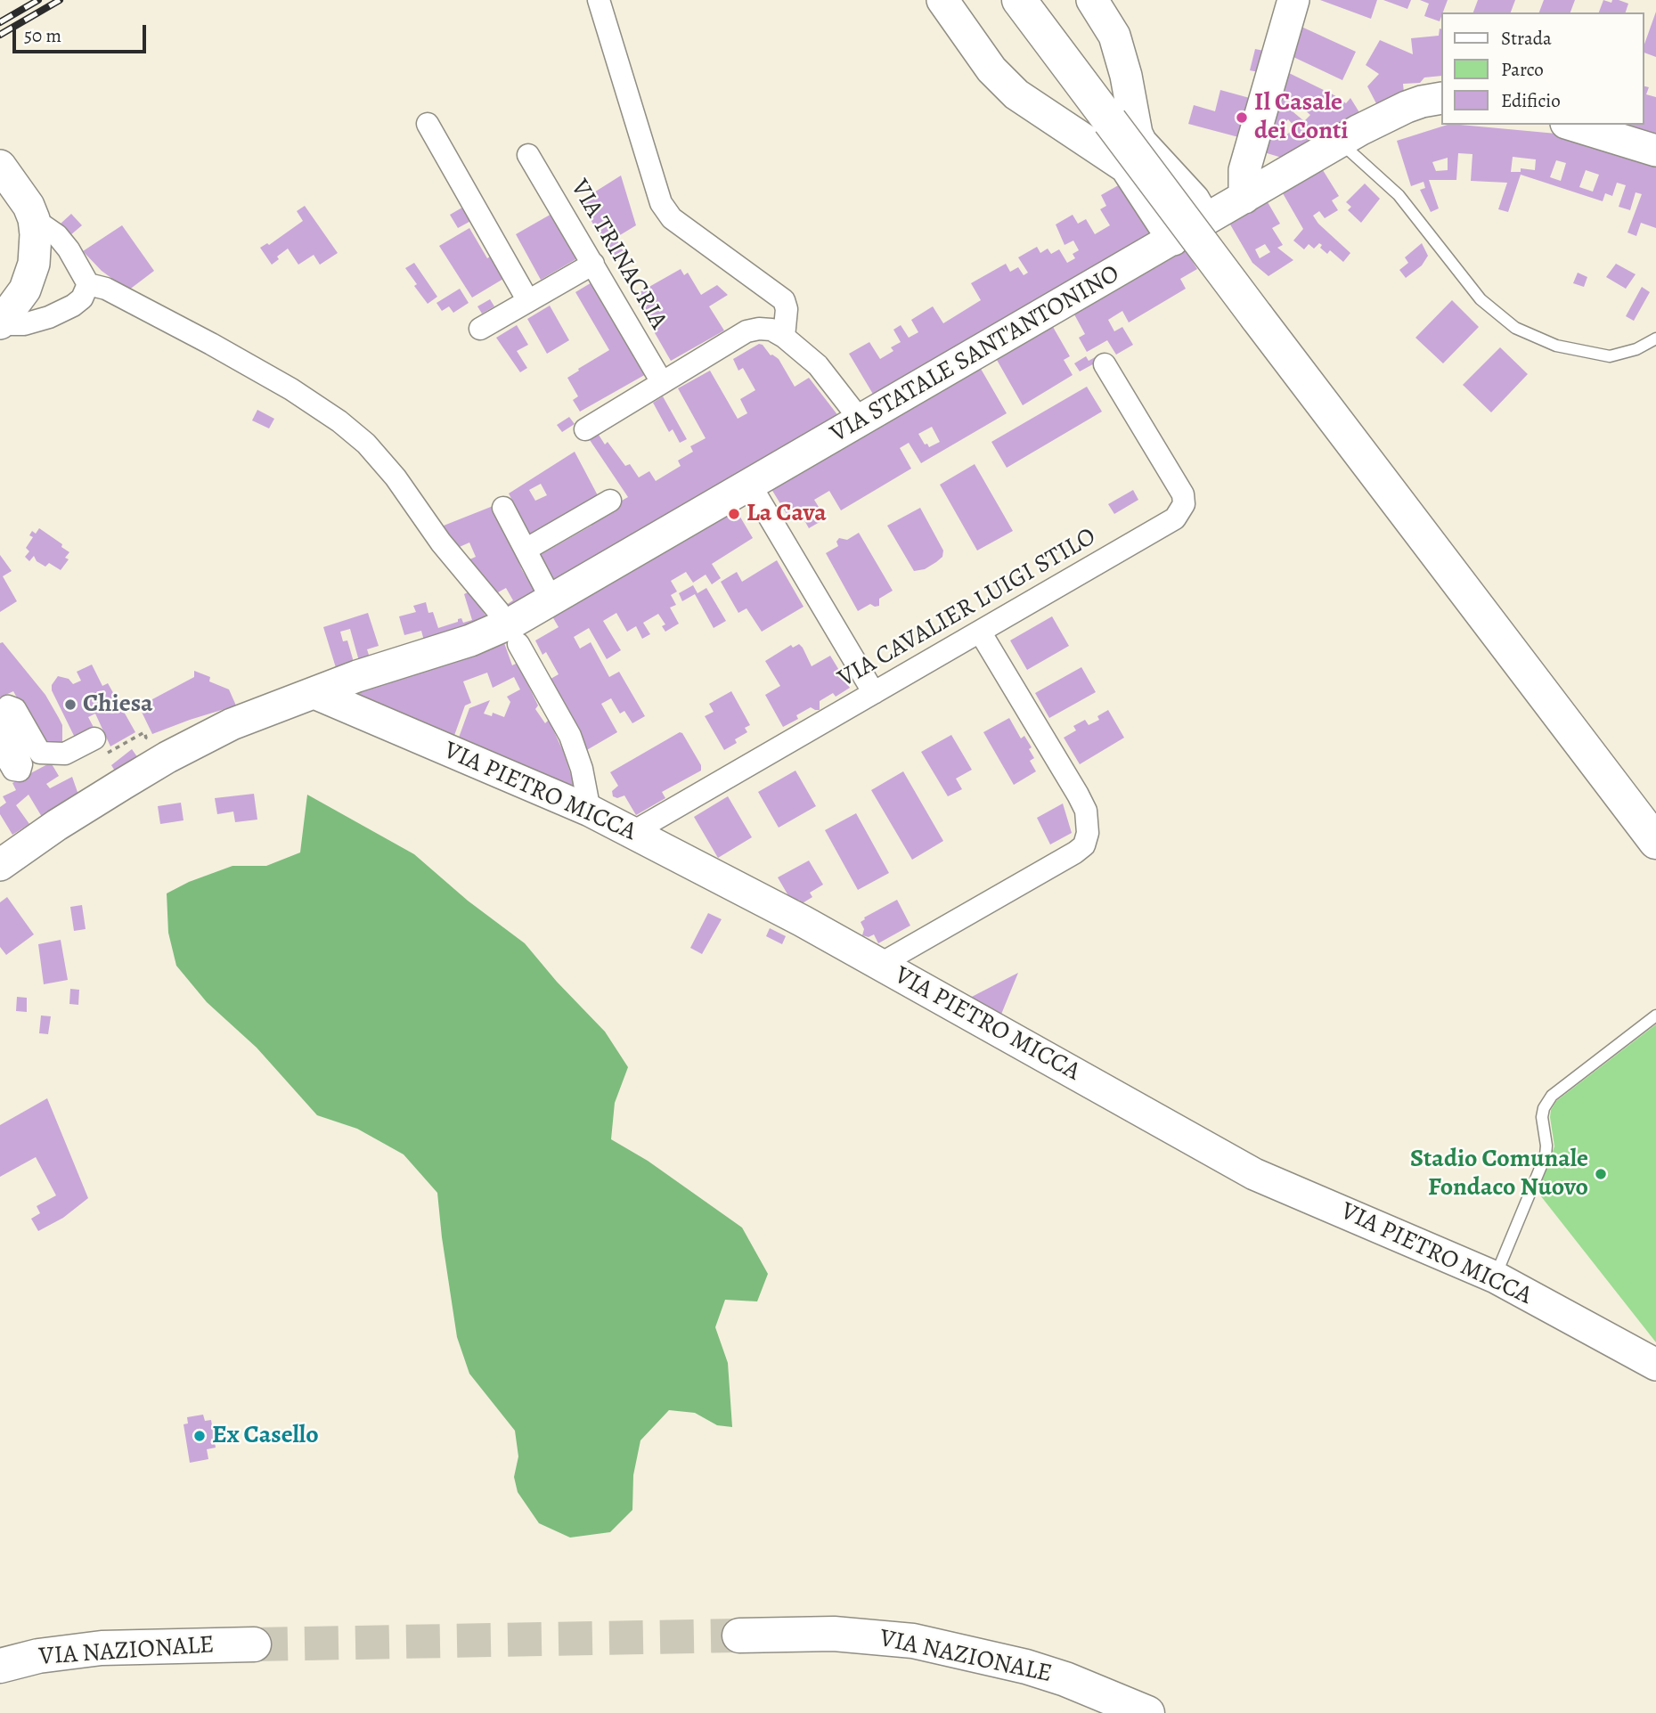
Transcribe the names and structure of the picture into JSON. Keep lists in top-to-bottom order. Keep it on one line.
{"streets":{"main road":["VIA NAZIONALE"],"street":["VIA TRINACRIA","VIA STATALE SANT'ANTONINO","VIA CAVALIER LUIGI STILO","VIA PIETRO MICCA"]},"crossings":[["VIA STATALE SANT'ANTONINO","VIA PIETRO MICCA"],["VIA CAVALIER LUIGI STILO","VIA PIETRO MICCA"]],"places":["Il Casale dei Conti","La Cava","Chiesa","Stadio Comunale Fondaco Nuovo","Ex Casello"],"legend":["Strada","Parco","Edificio"],"scale_bar":"50 m"}
